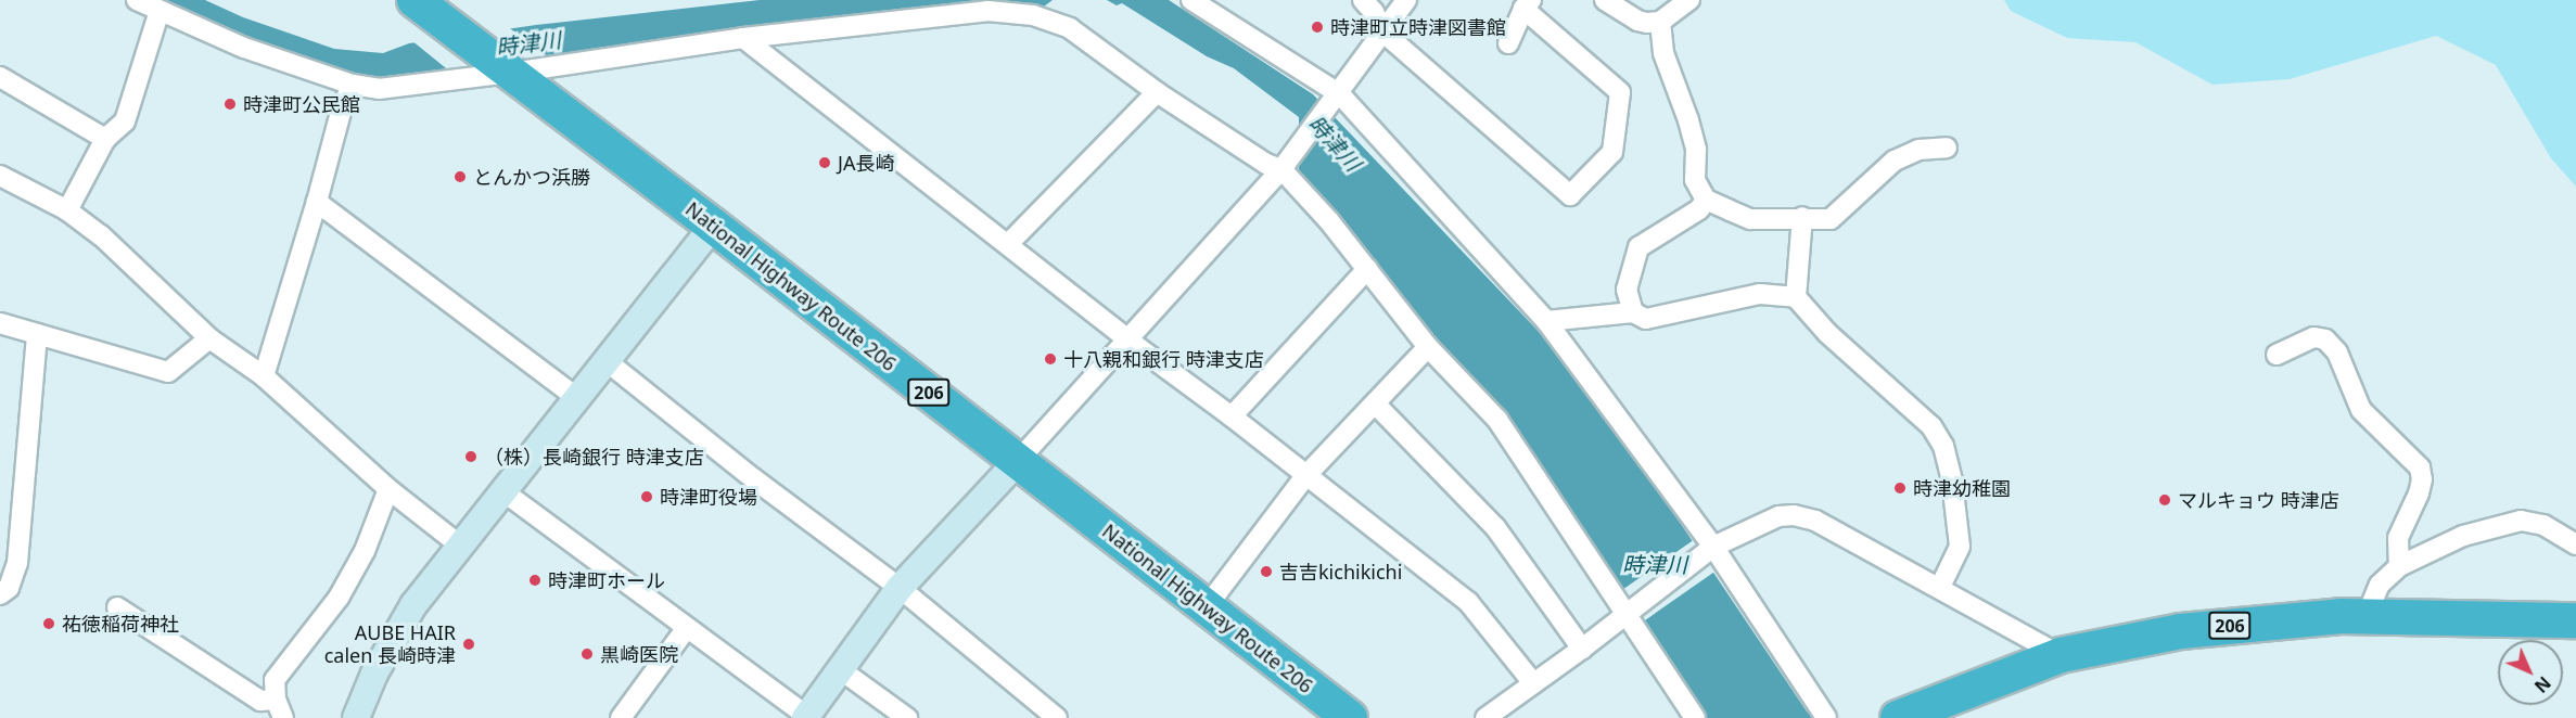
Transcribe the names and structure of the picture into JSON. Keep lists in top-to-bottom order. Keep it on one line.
{"streets":{"highway":["National Highway Route 206","206"]},"water":["時津川"],"places":["時津町立時津図書館","時津町公民館","JA長崎","とんかつ浜勝","十八親和銀行 時津支店","（株）長崎銀行 時津支店","時津幼稚園","時津町役場","マルキョウ 時津店","吉吉kichikichi","時津町ホール","祐徳稲荷神社","AUBE HAIR calen 長崎時津","黒崎医院"],"north":"bottom right"}
